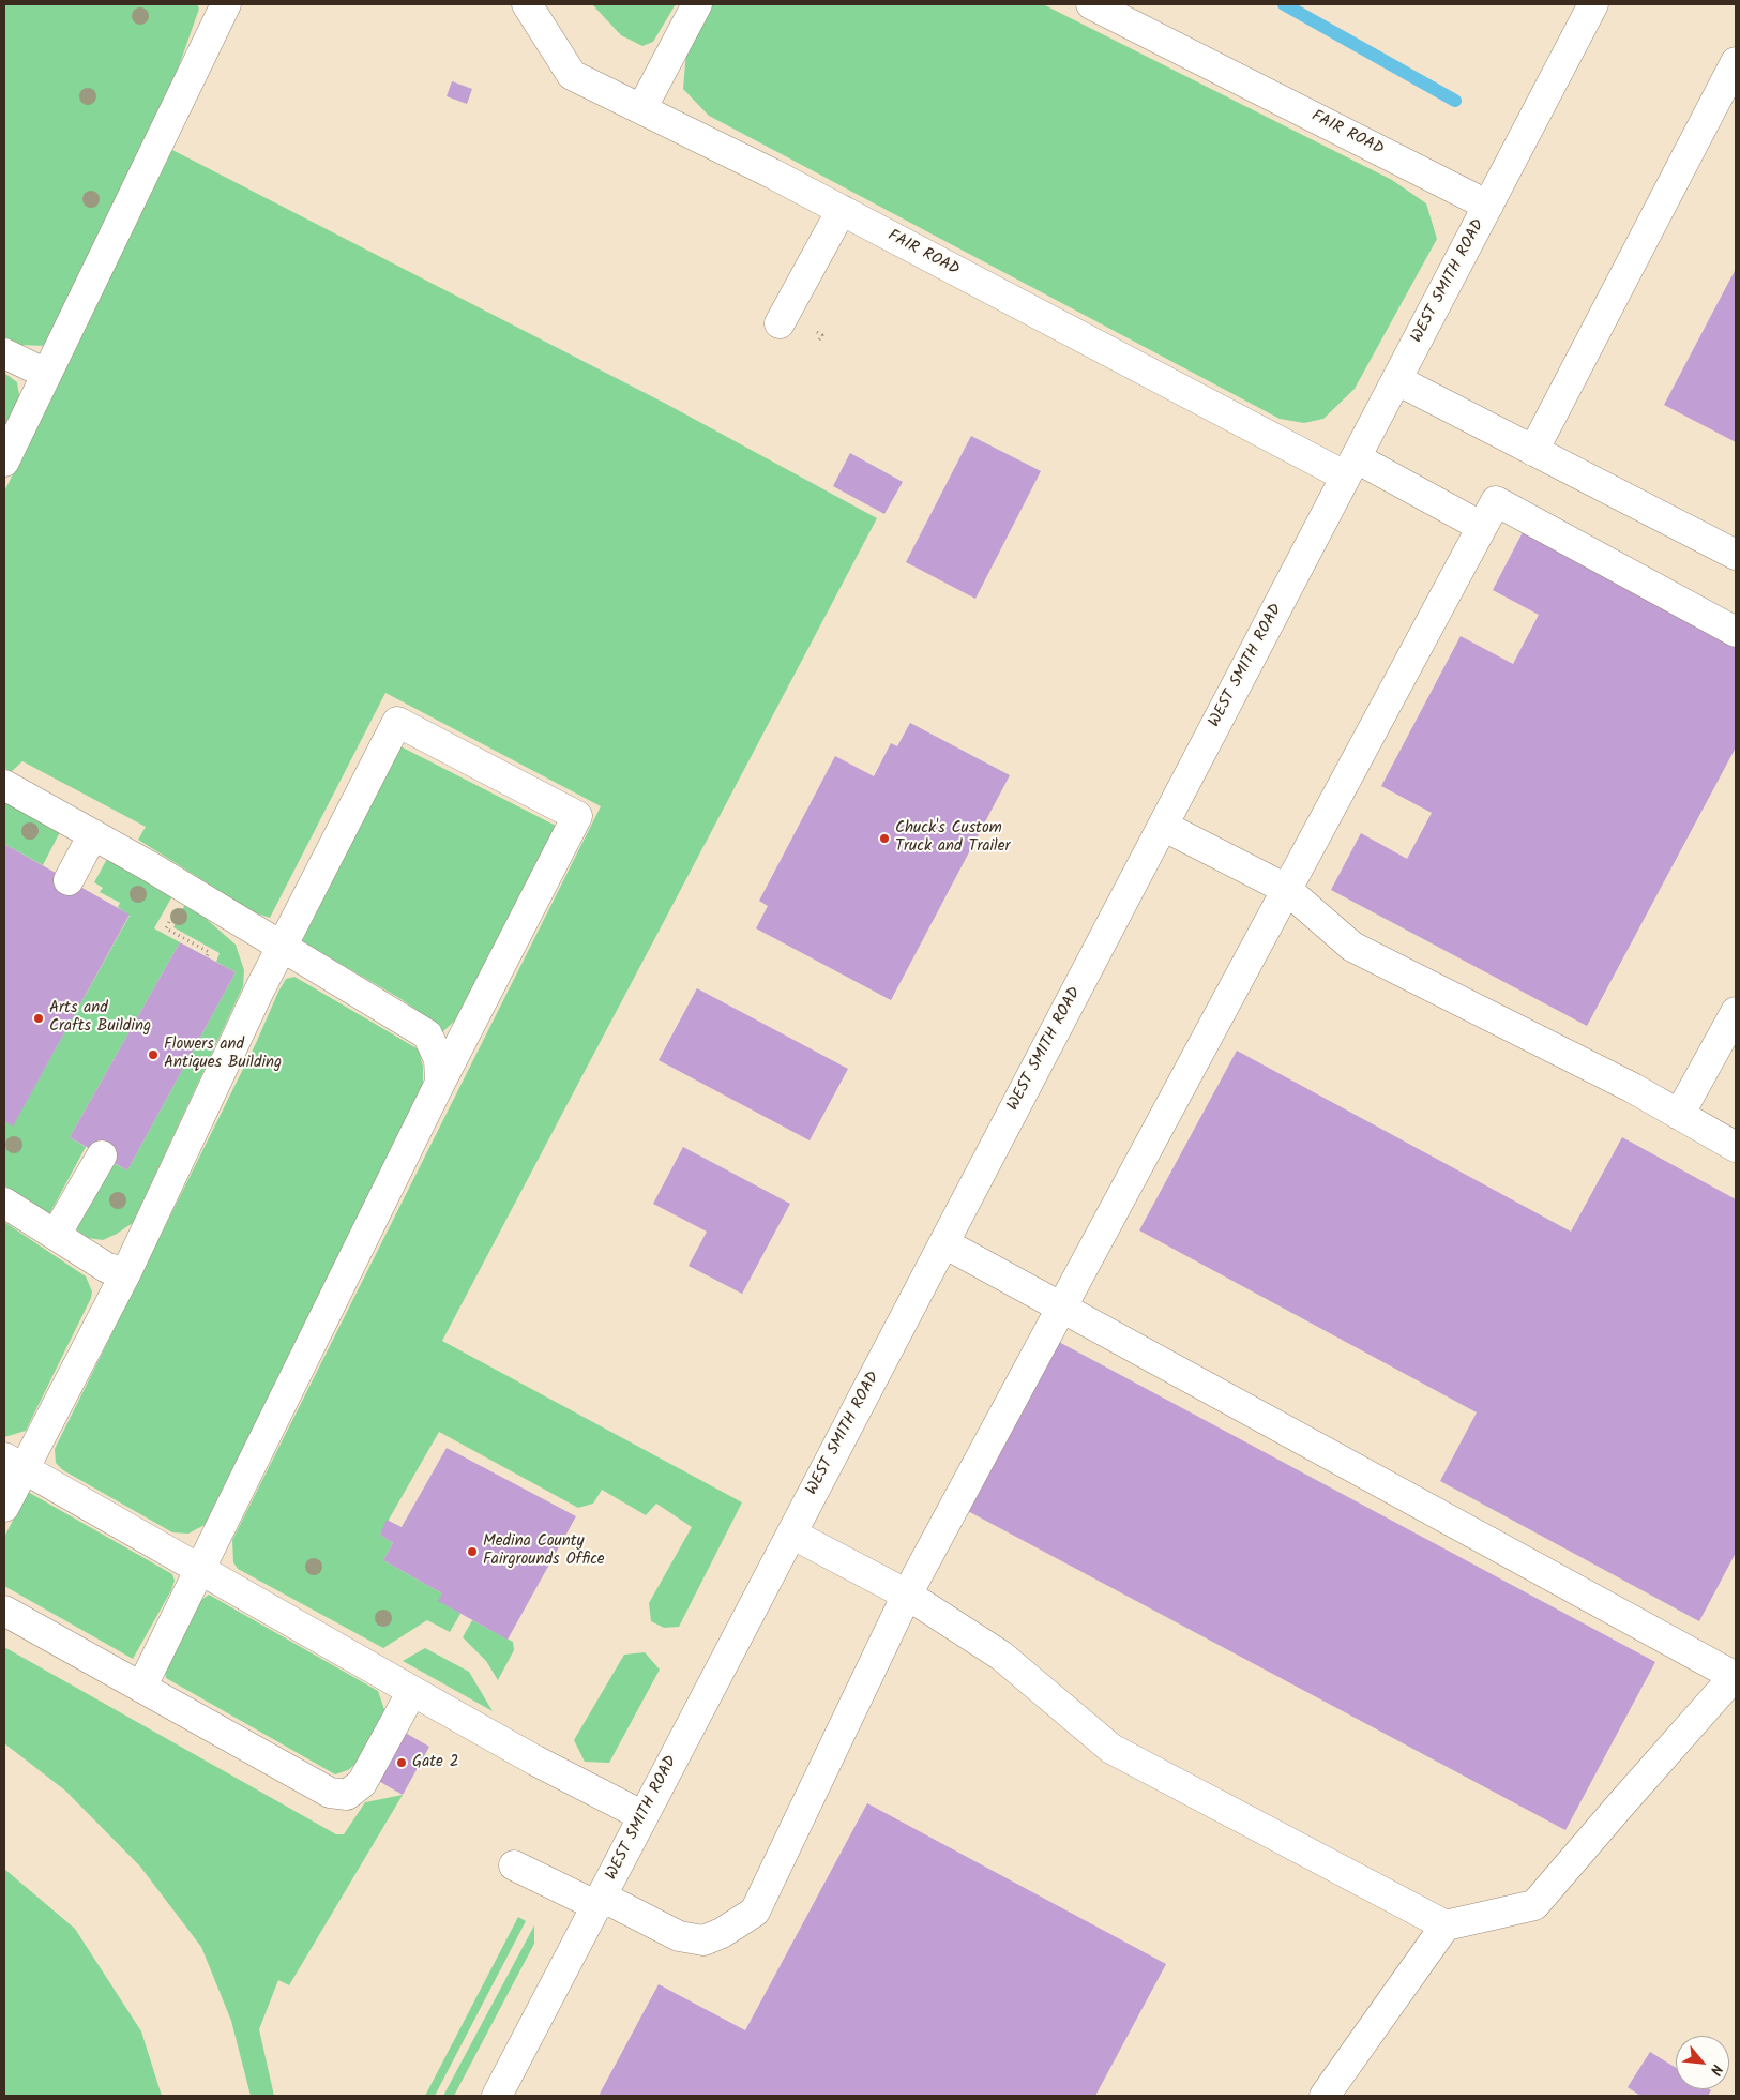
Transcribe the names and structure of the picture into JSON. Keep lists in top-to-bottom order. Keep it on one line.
{"streets":{"street":["FAIR ROAD","WEST SMITH ROAD"]},"crossings":[["FAIR ROAD","WEST SMITH ROAD"]],"places":["Chuck's Custom Truck and Trailer","Arts and Crafts Building","Flowers and Antiques Building","Medina County Fairgrounds Office","Gate 2"],"north":"bottom right"}
